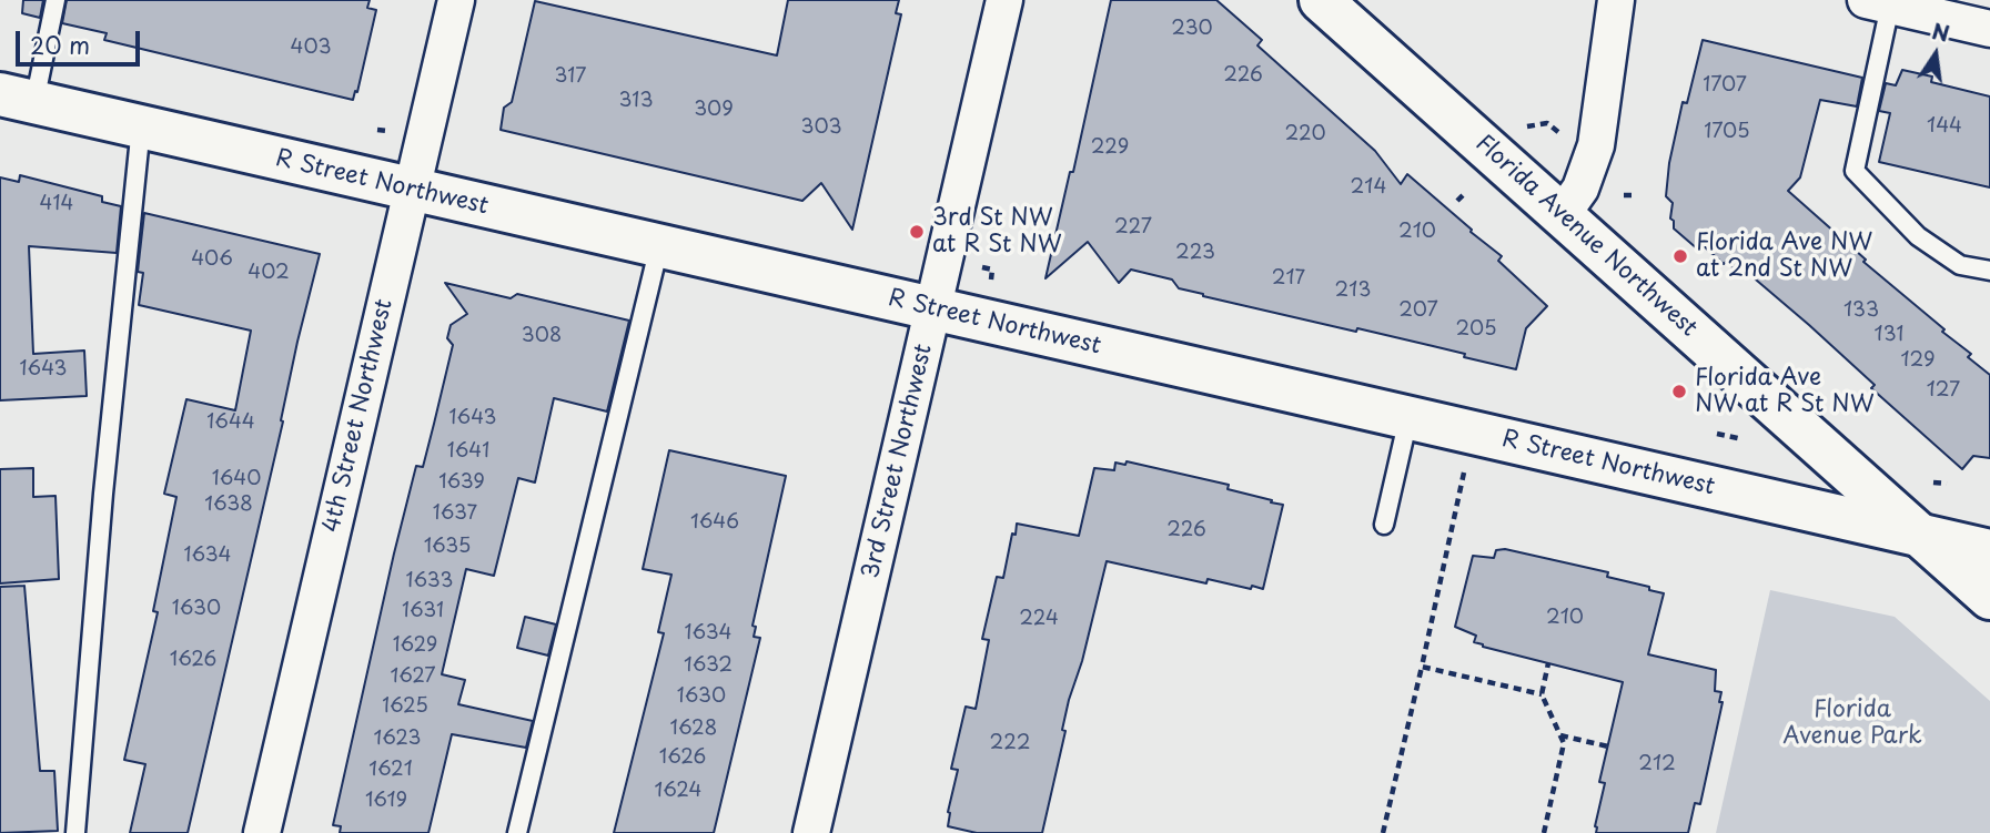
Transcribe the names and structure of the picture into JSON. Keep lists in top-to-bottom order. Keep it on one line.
{"streets":{"street":["R Street Northwest","Florida Avenue Northwest","4th Street Northwest","3rd Street Northwest"]},"crossings":[["R Street Northwest","Florida Avenue Northwest"],["R Street Northwest","4th Street Northwest"],["R Street Northwest","3rd Street Northwest"]],"parks":["Florida Avenue Park"],"places":["3rd St NW at R St NW","Florida Ave NW at 2nd St NW","Florida Ave NW at R St NW"],"house_numbers":["230","403","226","317","1707","313","309","144","303","1705","220","229","214","414","227","210","223","406","402","217","213","207","133","205","131","308","129","1643","127","1643","1644","1641","1640","1639","1638","1637","1646","226","1635","1634","1633","1630","1631","210","224","1634","1629","1626","1632","1627","1630","1625","1628","1623","222","1626","212","1621","1624","1619"],"scale_bar":"20 m","north":"top"}
